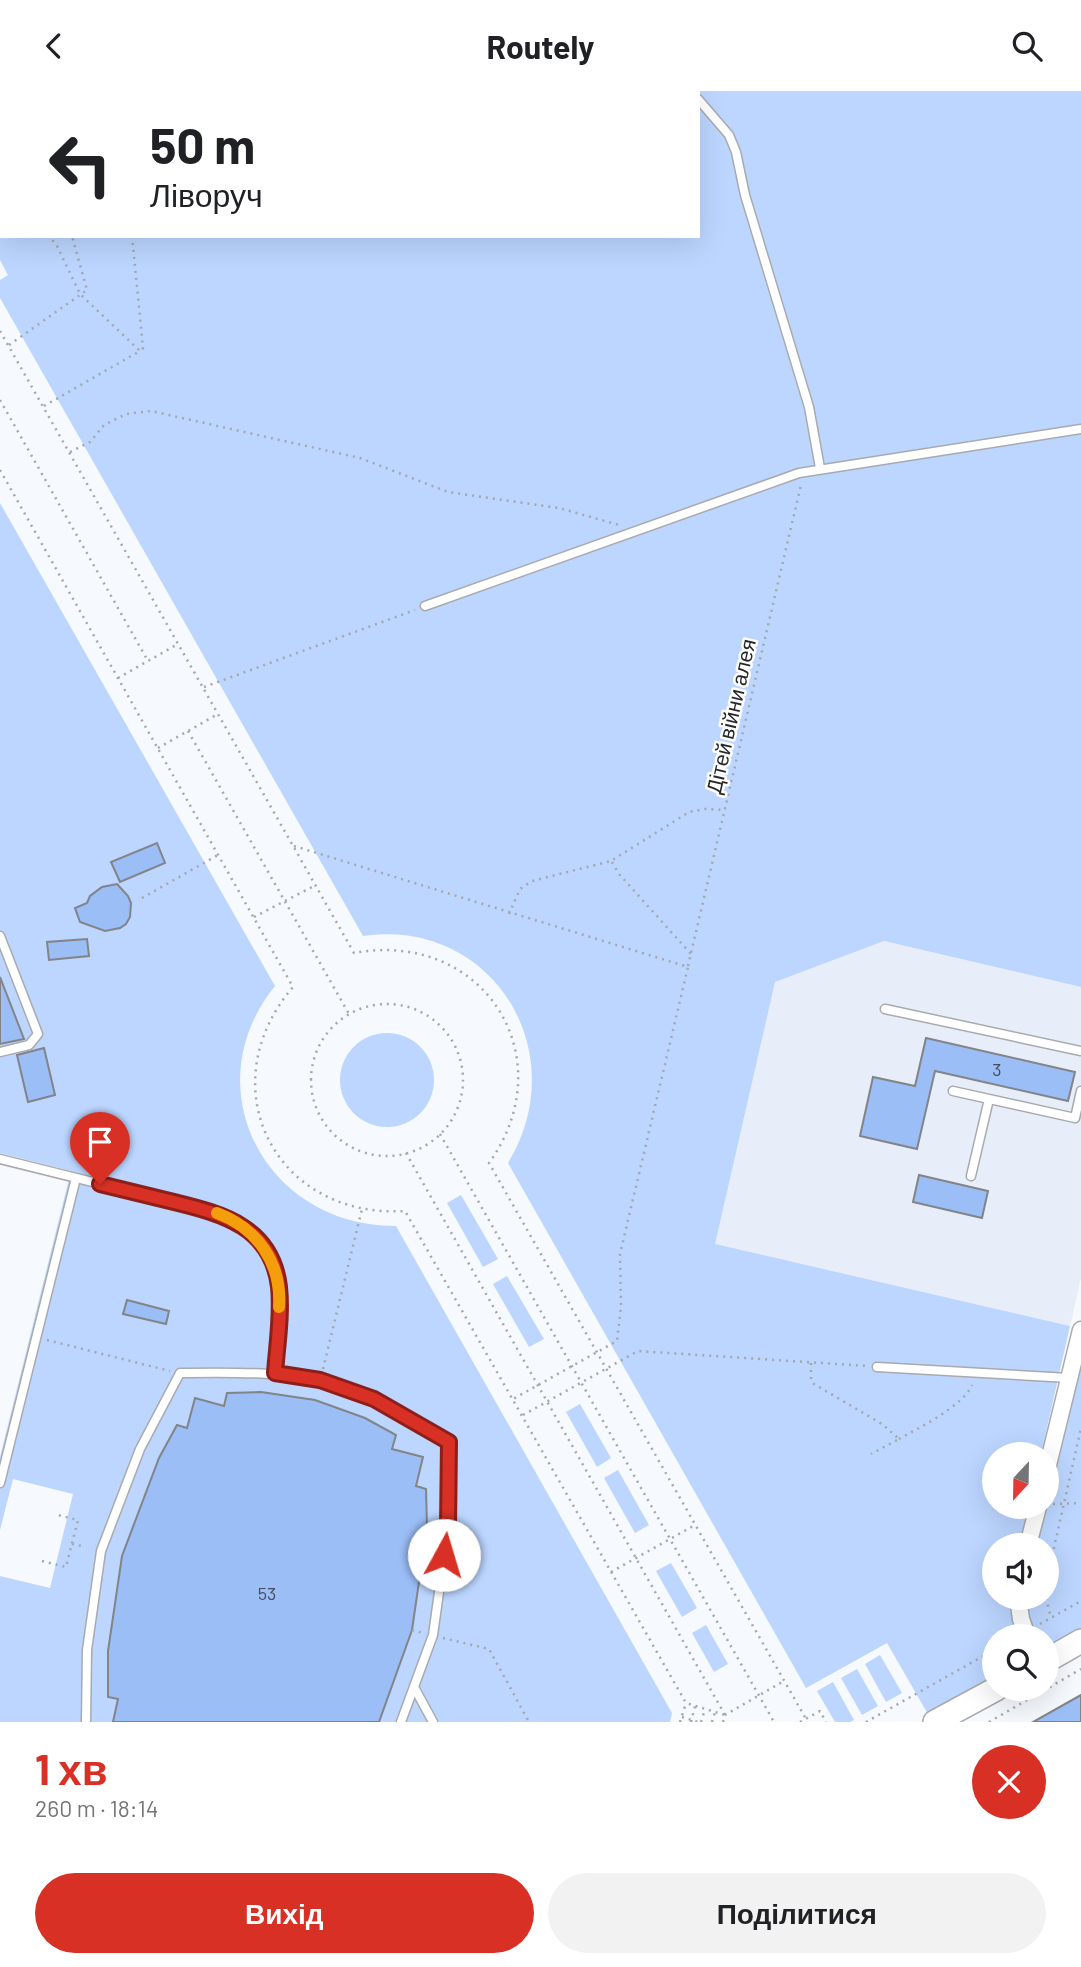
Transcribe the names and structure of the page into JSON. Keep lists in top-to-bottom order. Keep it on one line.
{"streets":{"path":["Дітей війни алея"]},"house_numbers":["3","53"],"north":"bottom","page":{"header":"Routely","turn":["50 m","Ліворуч"],"heading":["1 хв","260 m · 18:14"],"buttons":["Вихід","Поділитися"]}}
